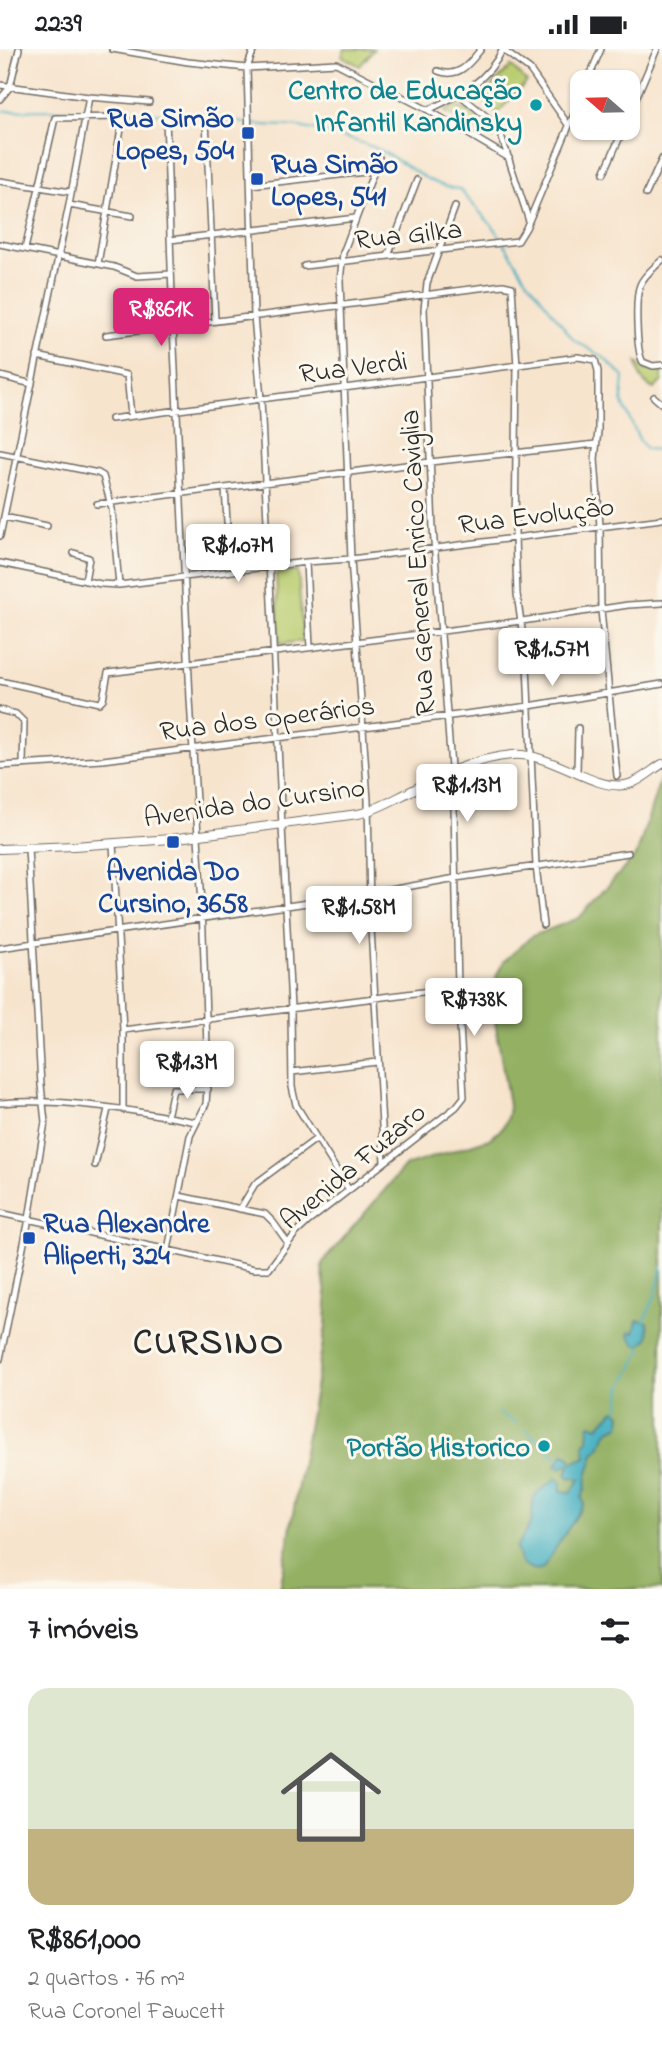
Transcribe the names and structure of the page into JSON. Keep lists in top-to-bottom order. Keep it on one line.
{"streets":{"main road":["Avenida do Cursino"],"street":["Rua Gilka","Rua Verdi","Rua Evolução","Rua General Enrico Caviglia","Rua dos Operários","Avenida Fuzaro"]},"crossings":[["Rua Gilka","Rua General Enrico Caviglia"],["Rua Verdi","Rua General Enrico Caviglia"],["Rua Evolução","Rua General Enrico Caviglia"],["Rua General Enrico Caviglia","Rua dos Operários"],["Rua General Enrico Caviglia","Avenida do Cursino"],["Rua General Enrico Caviglia","Avenida Fuzaro"]],"districts":["CURSINO"],"places":{"other":["Centro de Educação Infantil Kandinsky","Portão Historico"],"transit":["Rua Simão Lopes, 504","Rua Simão Lopes, 541","Avenida Do Cursino, 3658","Rua Alexandre Aliperti, 324"]},"north":"left","page":{"status":"22:39","price":["R$861K","R$1.07M","R$1.57M","R$1.13M","R$1.58M","R$738K","R$1.3M"],"heading":"7 imóveis","list":[{"name":"R$861,000","note":"2 quartos · 76 m² · Rua Coronel Fawcett"}]}}
